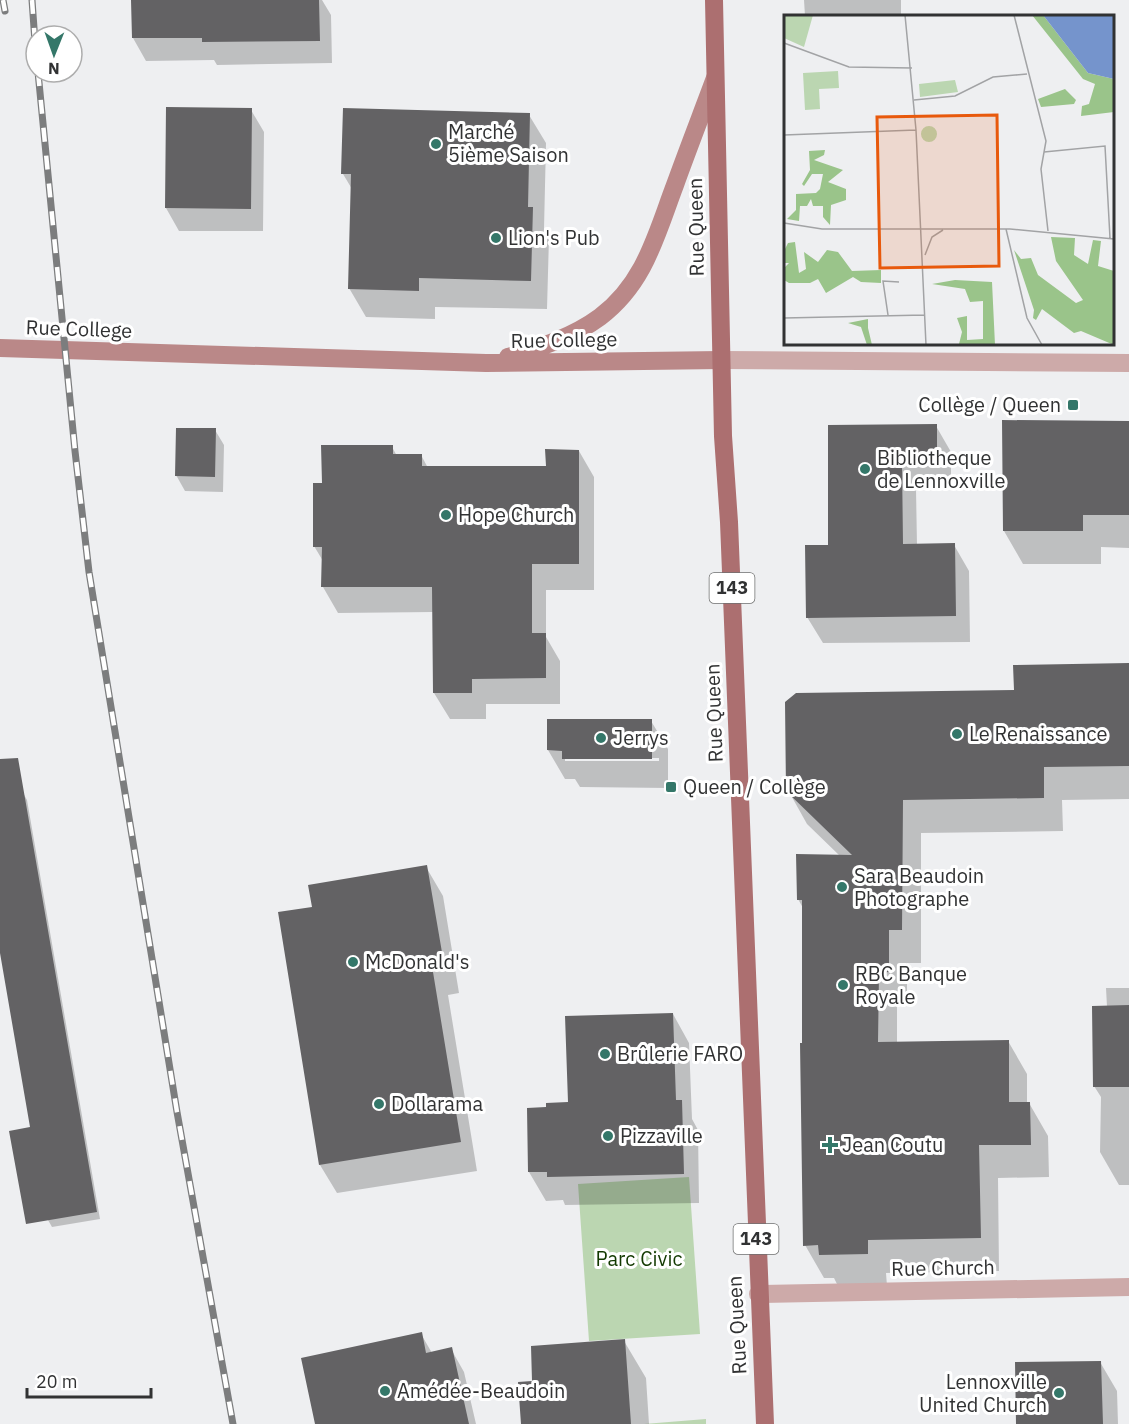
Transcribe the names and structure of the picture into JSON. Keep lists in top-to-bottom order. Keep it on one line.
{"streets":{"main road":["Rue Queen","Rue College","143"],"street":["Rue Church"]},"crossings":[["Rue Queen","Rue College"],["Rue Queen","Rue Church"]],"parks":["Parc Civic"],"places":{"other":["Marché 5ième Saison","Lion's Pub","Bibliotheque de Lennoxville","Hope Church","Le Renaissance","Jerrys","Sara Beaudoin Photographe","McDonald's","RBC Banque Royale","Brûlerie FARO","Dollarama","Pizzaville","Amédée-Beaudoin","Lennoxville United Church"],"transit":["Collège / Queen","Queen / Collège"],"health":["Jean Coutu"]},"scale_bar":"20 m","north":"bottom"}
